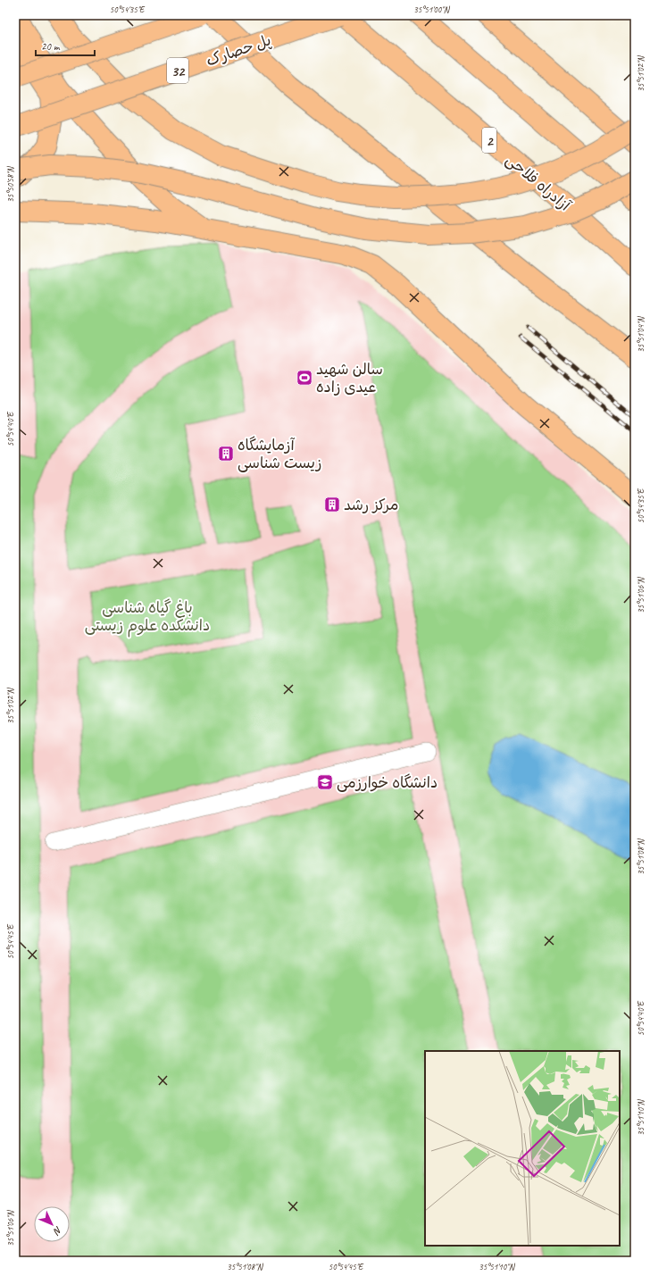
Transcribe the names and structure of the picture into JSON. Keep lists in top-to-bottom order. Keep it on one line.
{"streets":{"main road":["پل حصارک","32","2","آزادراه فلاحی"]},"parks":["باغ گیاه شناسی دانشکده علوم زیستی"],"places":{"sports":["سالن شهید عیدی زاده"],"building":["آزمایشگاه زیست شناسی","مرکز رشد"],"school or university":["دانشگاه خوارزمی"]},"scale_bar":"20 m","north":"bottom right","coordinates":["50°54'35\"E","35°51'00\"N","35°51'02\"N","35°50'58\"N","35°51'04\"N","50°54'40\"E","35°51'06\"N","35°51'08\"N","50°54'45\"E","35°51'10\"N"]}
